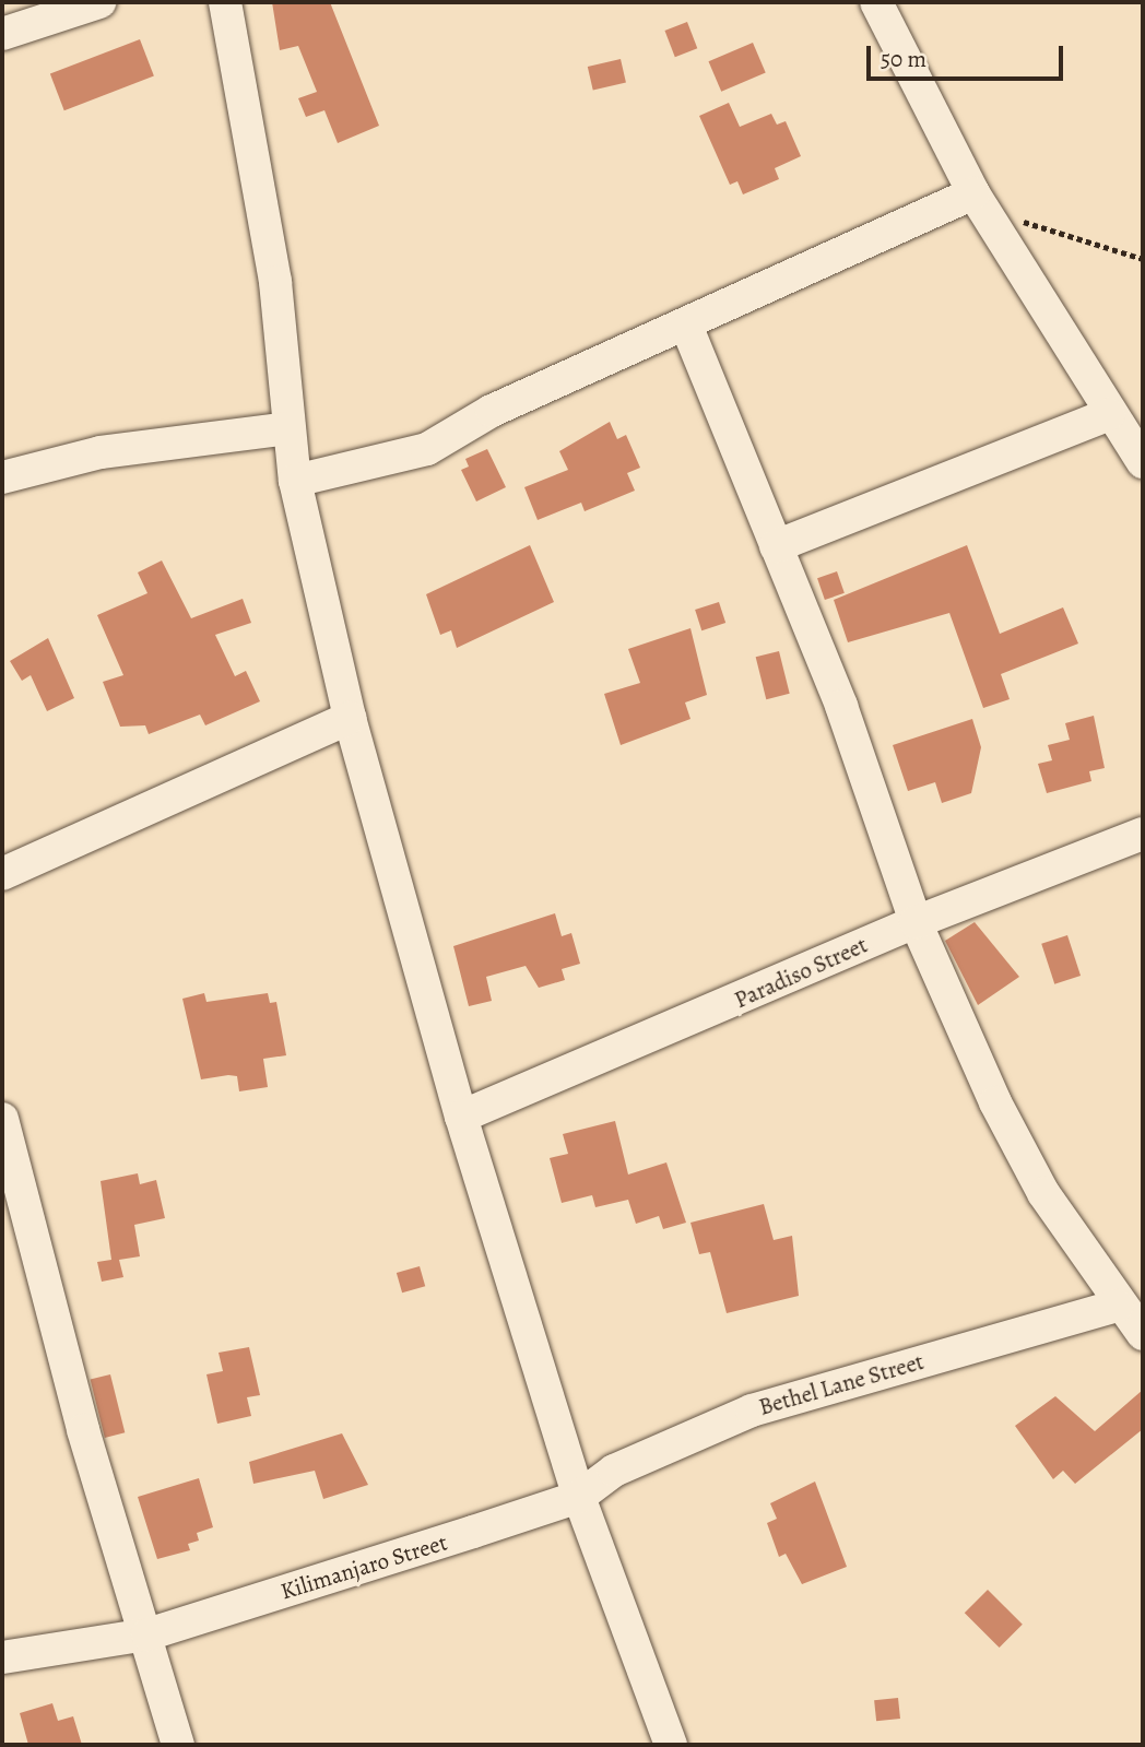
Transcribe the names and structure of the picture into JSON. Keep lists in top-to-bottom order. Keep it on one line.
{"streets":{"street":["Paradiso Street","Bethel Lane Street","Kilimanjaro Street"]},"crossings":[["Bethel Lane Street","Kilimanjaro Street"]],"scale_bar":"50 m"}
